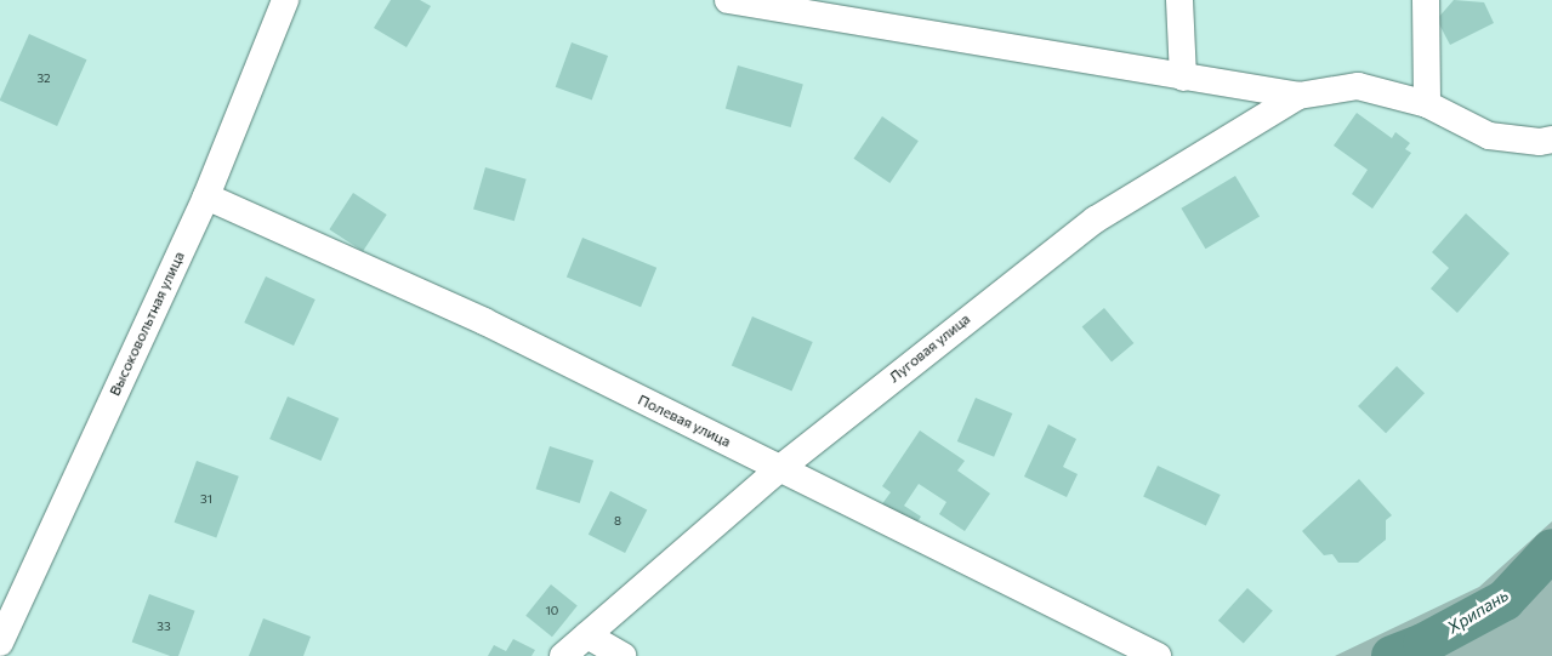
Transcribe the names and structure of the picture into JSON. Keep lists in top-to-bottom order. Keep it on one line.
{"streets":{"street":["Высоковольтная улица","Луговая улица","Полевая улица"]},"crossings":[["Высоковольтная улица","Полевая улица"],["Луговая улица","Полевая улица"]],"water":["Хрипань"],"house_numbers":["32","31","8","10","33"]}
